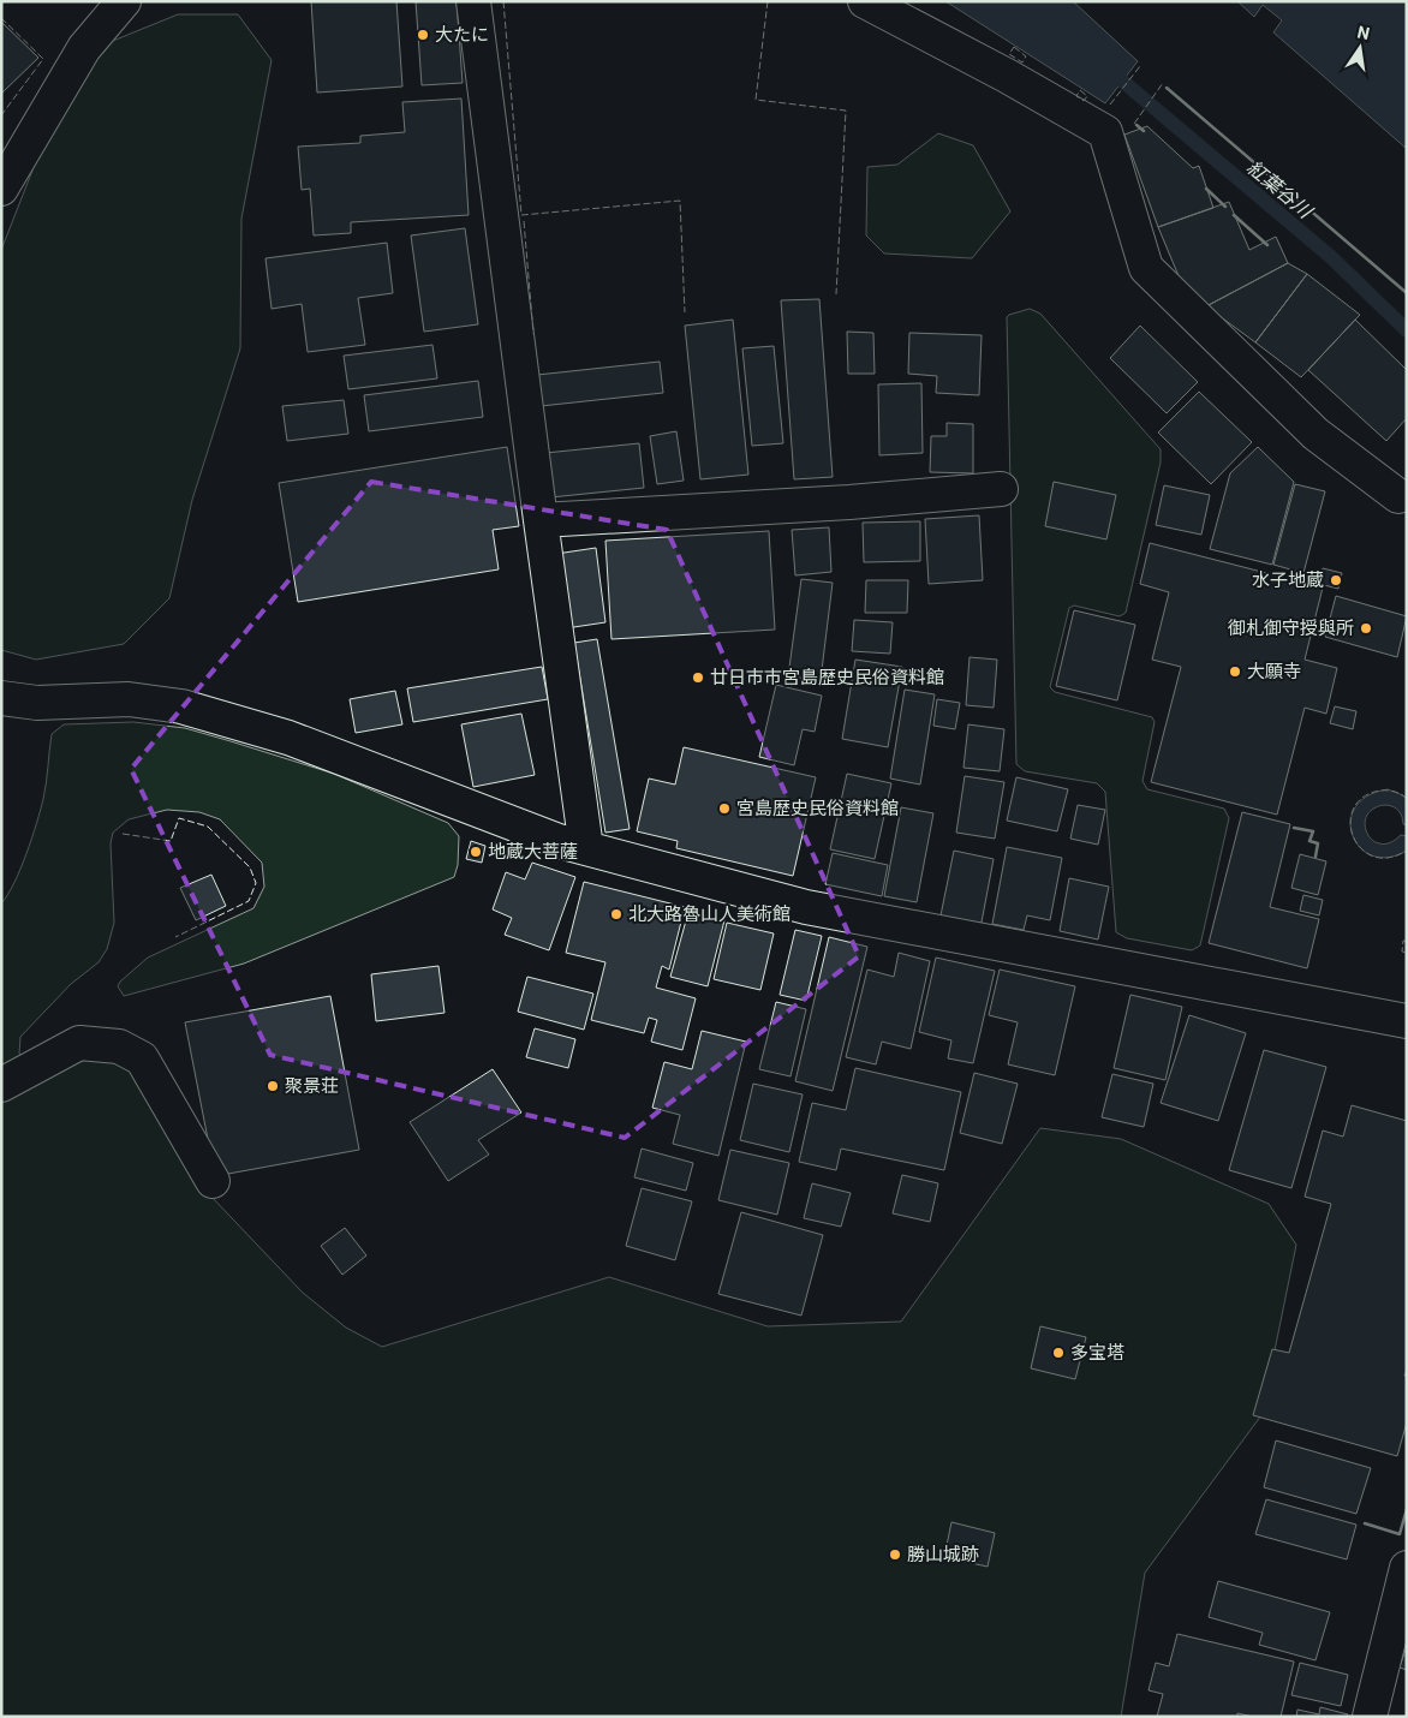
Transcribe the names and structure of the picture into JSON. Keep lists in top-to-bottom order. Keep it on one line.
{"water":["紅葉谷川"],"places":["大たに","水子地蔵","御札御守授與所","大願寺","廿日市市宮島歴史民俗資料館","宮島歴史民俗資料館","地蔵大菩薩","北大路魯山人美術館","聚景荘","多宝塔","勝山城跡"],"north":"top"}
